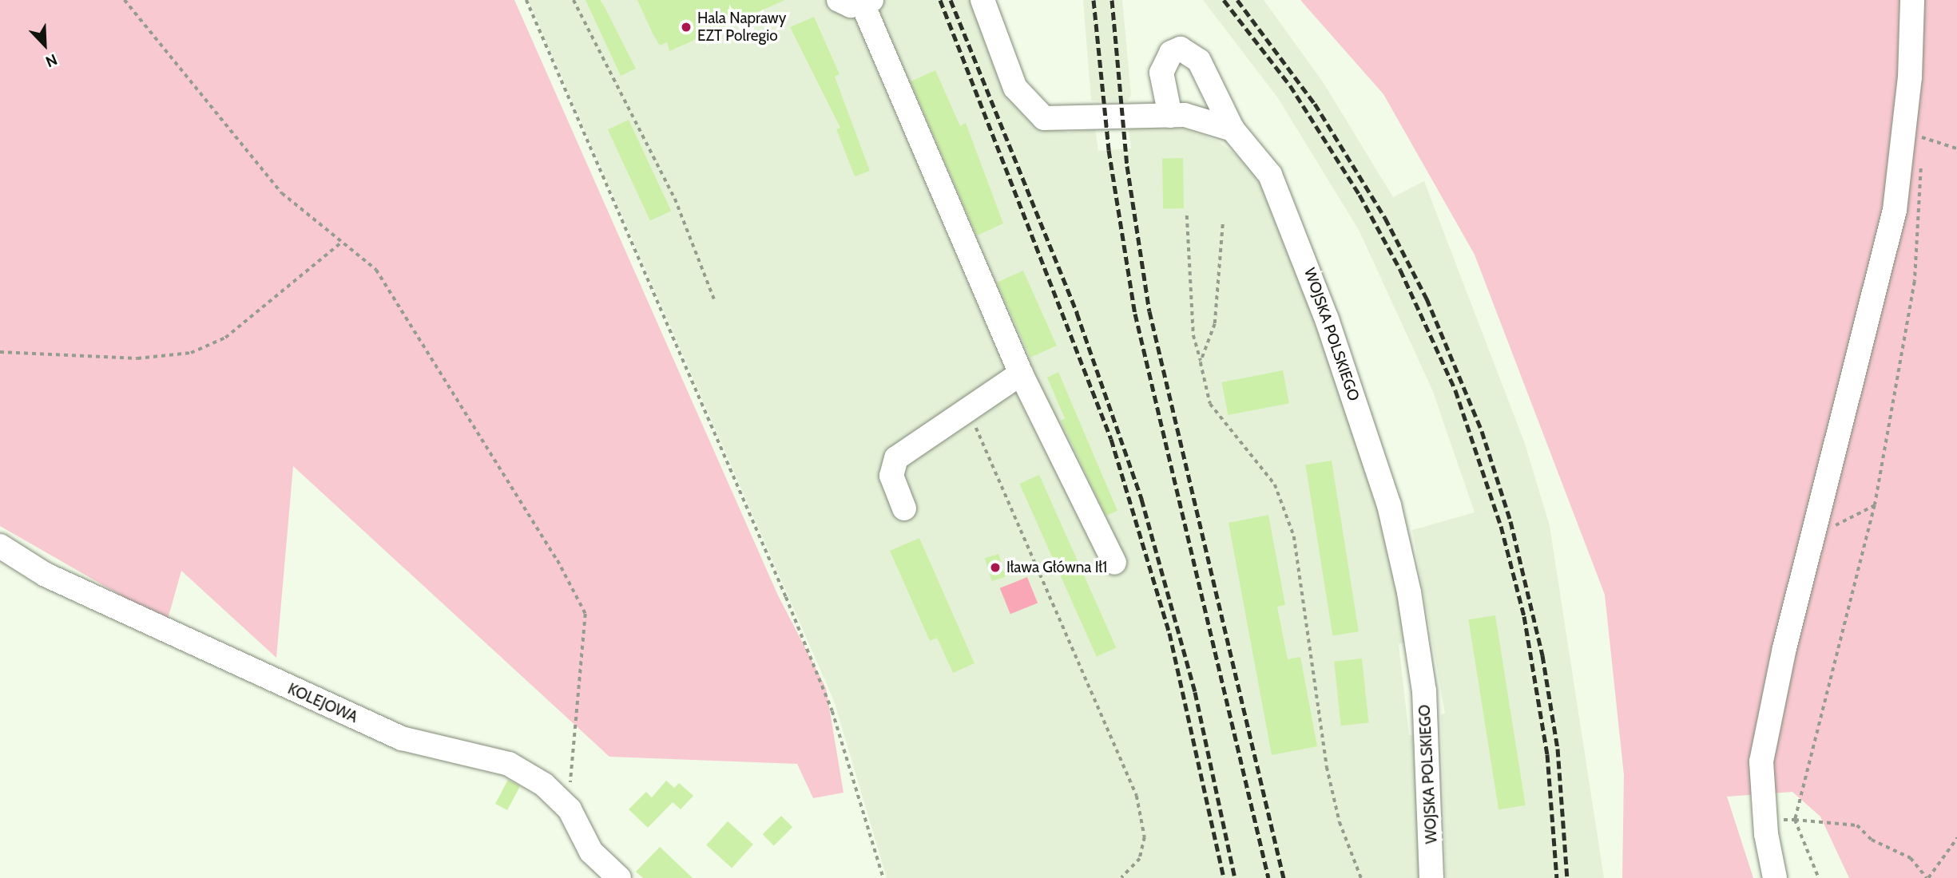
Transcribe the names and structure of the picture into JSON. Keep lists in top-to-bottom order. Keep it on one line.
{"streets":{"street":["WOJSKA POLSKIEGO","KOLEJOWA"]},"places":["Hala Naprawy EZT Polregio","Iława Główna Ił1"],"north":"bottom right"}
